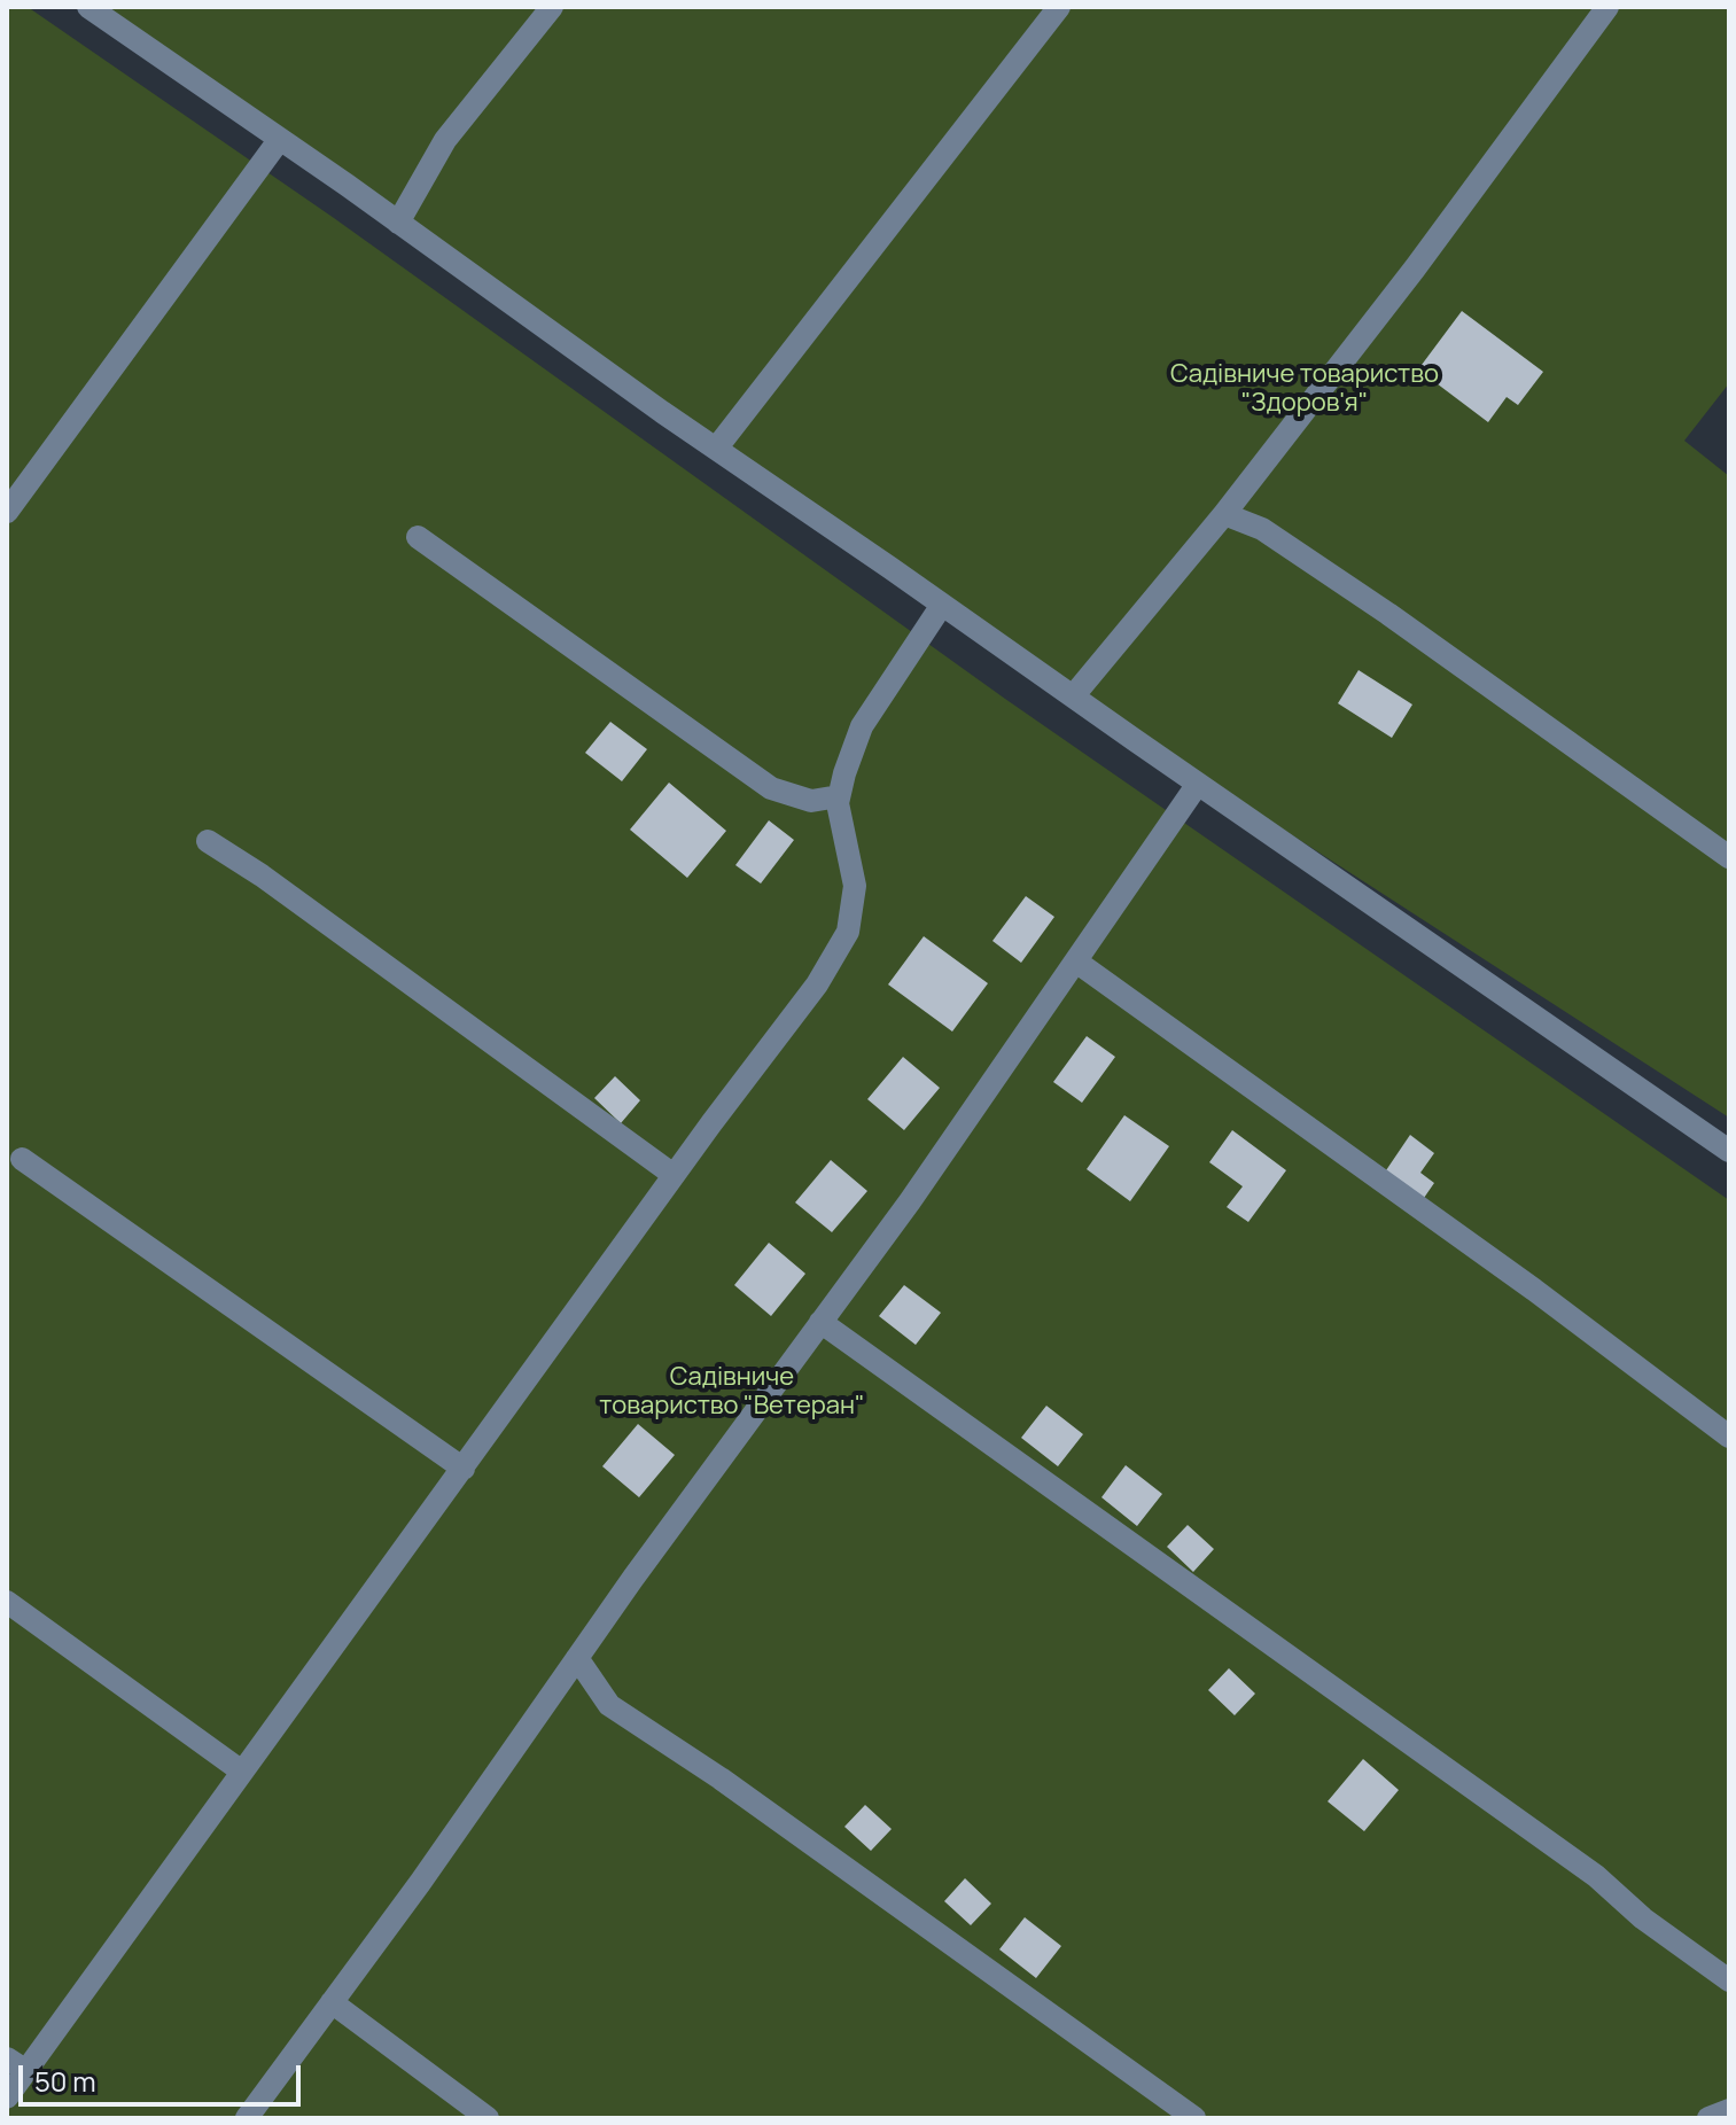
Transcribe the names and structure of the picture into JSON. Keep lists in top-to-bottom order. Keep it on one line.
{"parks":["Садівниче товариство \"Здоров'я\"","Садівниче товариство \"Ветеран\""],"scale_bar":"50 m"}
